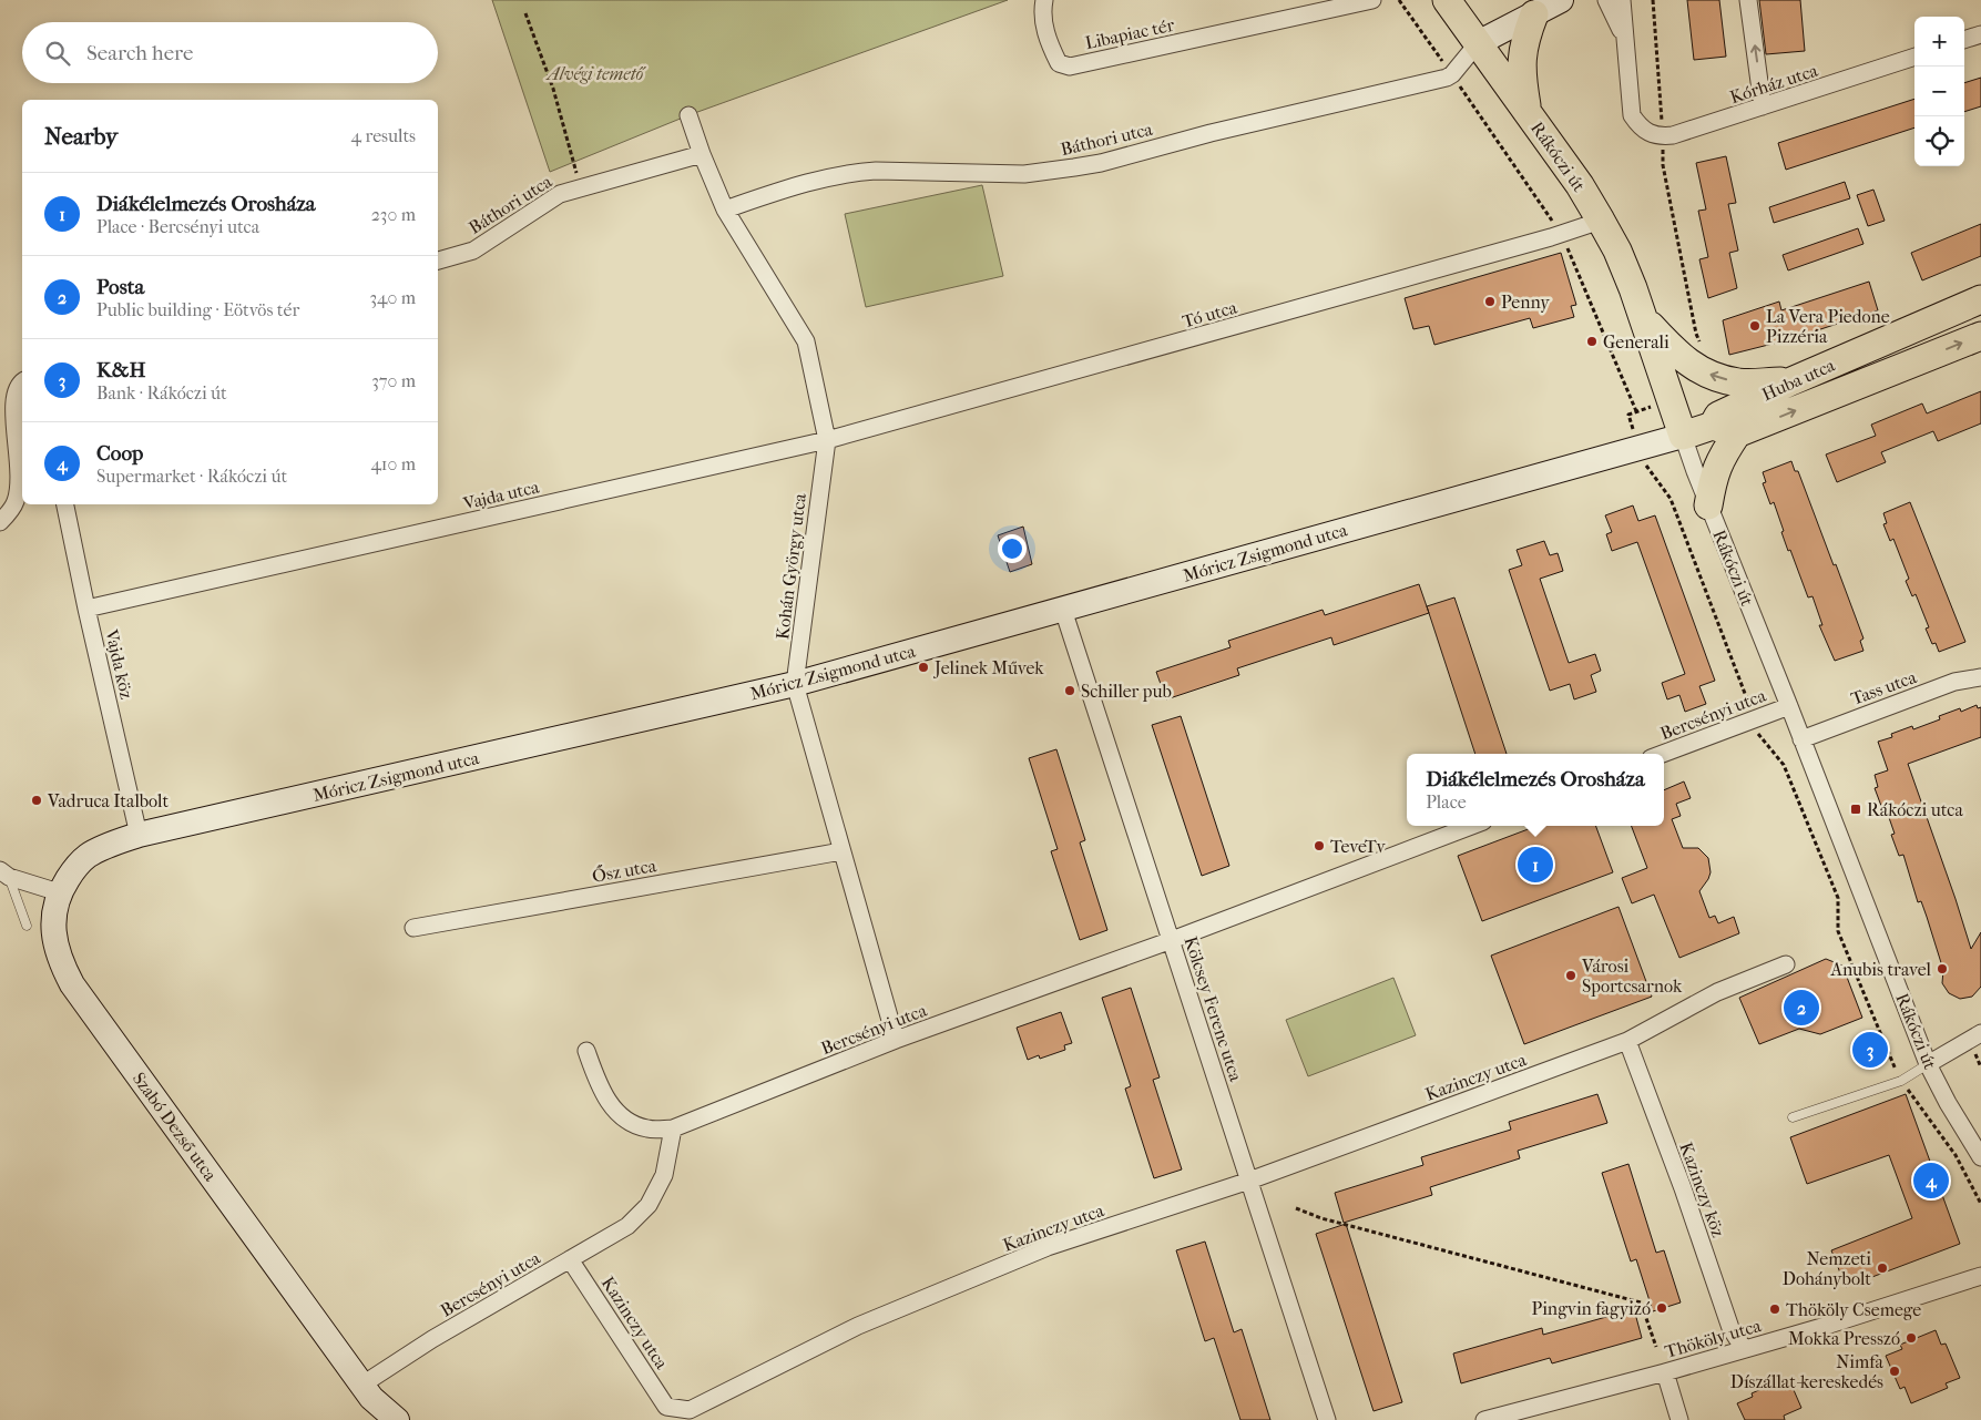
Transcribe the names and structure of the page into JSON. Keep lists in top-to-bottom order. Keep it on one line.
{"streets":{"main road":["Rákóczi út","Huba utca","Móricz Zsigmond utca","Szabó Dezső utca"],"street":["Libapiac tér","Kórház utca","Báthori utca","Tó utca","Vajda utca","Kohán György utca","Vajda köz","Tass utca","Bercsényi utca","Ősz utca","Kölcsey Ferenc utca","Kazinczy utca","Kazinczy köz","Thököly utca"]},"crossings":[["Báthori utca","Kohán György utca"],["Rákóczi út","Tó utca"],["Rákóczi út","Huba utca"],["Rákóczi út","Móricz Zsigmond utca"],["Rákóczi út","Tass utca"],["Rákóczi út","Bercsényi utca"],["Tó utca","Vajda utca"],["Tó utca","Kohán György utca"],["Huba utca","Móricz Zsigmond utca"],["Vajda utca","Kohán György utca"],["Vajda utca","Vajda köz"],["Móricz Zsigmond utca","Kohán György utca"],["Móricz Zsigmond utca","Vajda köz"],["Móricz Zsigmond utca","Kölcsey Ferenc utca"],["Móricz Zsigmond utca","Szabó Dezső utca"],["Kohán György utca","Bercsényi utca"],["Kohán György utca","Ősz utca"],["Bercsényi utca","Kölcsey Ferenc utca"],["Bercsényi utca","Kazinczy utca"],["Bercsényi utca","Szabó Dezső utca"],["Kölcsey Ferenc utca","Kazinczy utca"],["Kazinczy utca","Kazinczy köz"],["Kazinczy köz","Thököly utca"]],"parks":["Alvégi temető"],"places":{"other":["Penny","La Vera Piedone Pizzéria","Generali","Jelinek Művek","Schiller pub","Vadruca Italbolt","TeveTv","Anubis travel","Városi Sportcsarnok","Nemzeti Dohánybolt","Pingvin fagyizó","Thököly Csemege","Mokka Presszó","Nimfa Díszállat-kereskedés"],"transit":["Rákóczi utca"]},"page":{"map_buttons":["+","−"],"search":"Search here","heading":["Nearby","4 results"],"list":[{"mark":"1","name":"Diákélelmezés Orosháza","note":"Place · Bercsényi utca","value":"230 m"},{"mark":"2","name":"Posta","note":"Public building · Eötvös tér","value":"340 m"},{"mark":"3","name":"K&H","note":"Bank · Rákóczi út","value":"370 m"},{"mark":"4","name":"Coop","note":"Supermarket · Rákóczi út","value":"410 m"}],"popup":["Diákélelmezés Orosháza","Place"],"pins":["1","2","3","4"]}}
